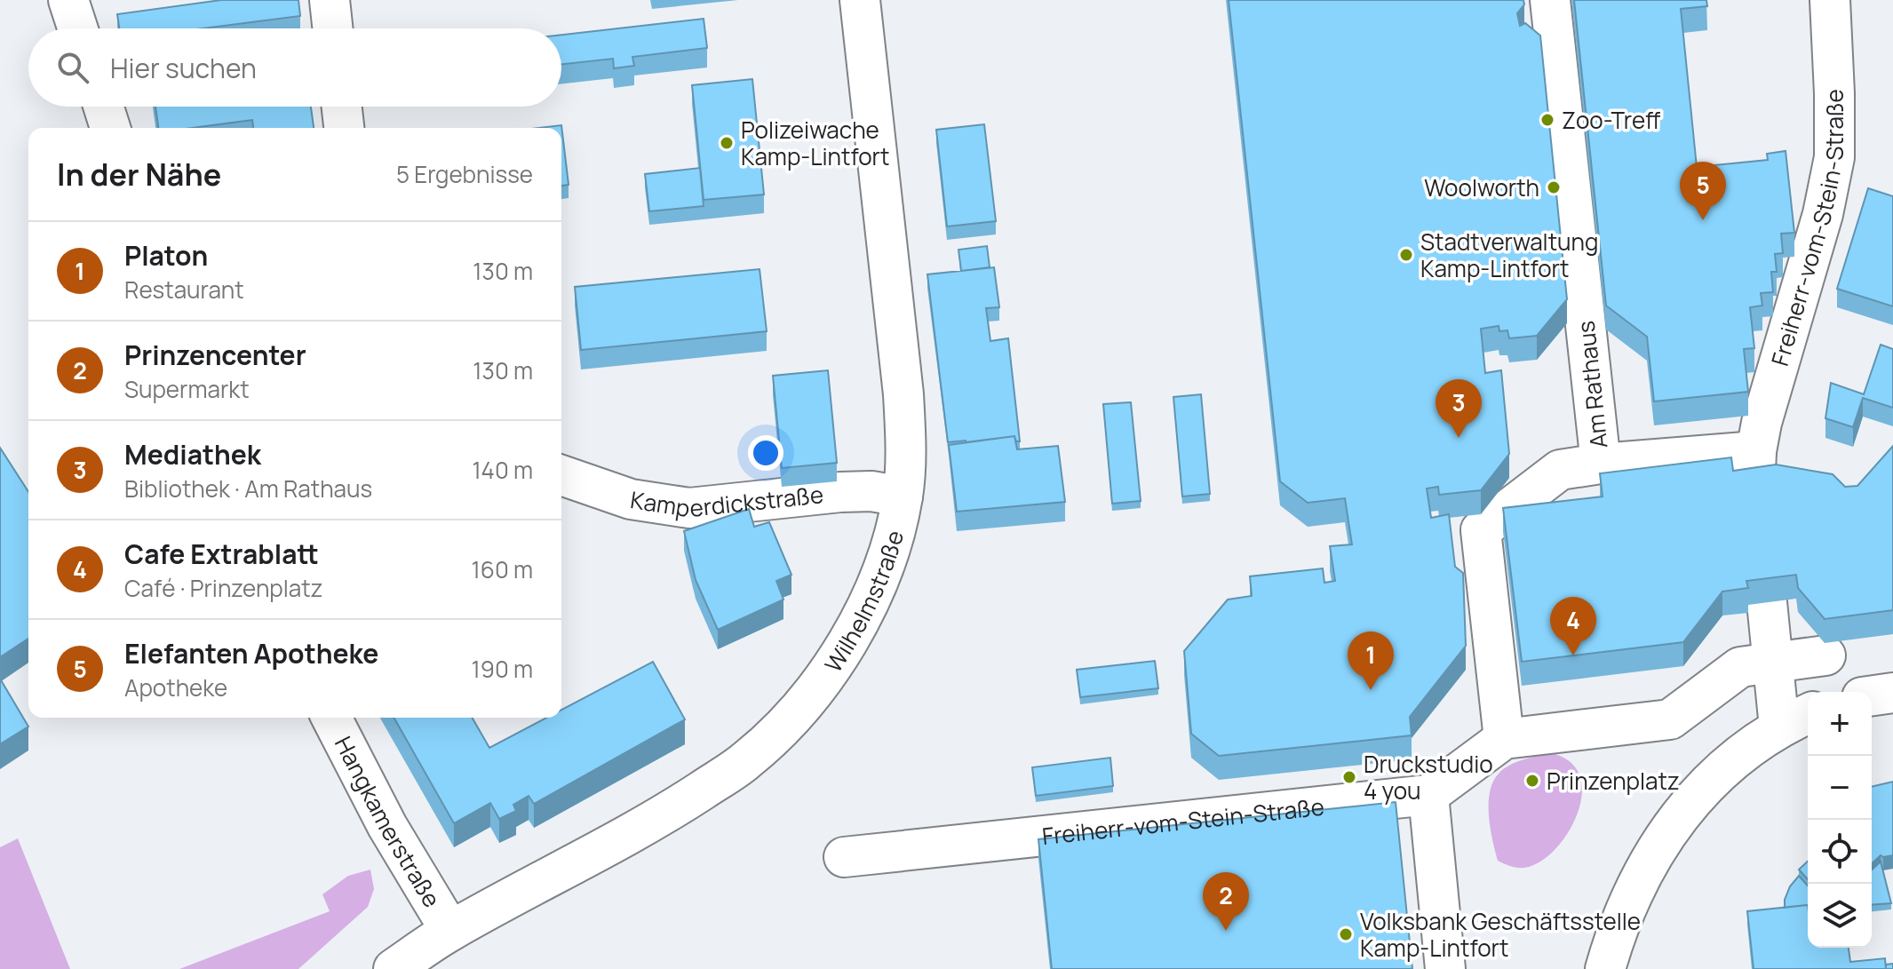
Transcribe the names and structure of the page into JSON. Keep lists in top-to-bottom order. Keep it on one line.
{"streets":{"street":["Freiherr-vom-Stein-Straße","Am Rathaus","Kamperdickstraße","Wilhelmstraße","Hangkamerstraße"]},"crossings":[["Kamperdickstraße","Wilhelmstraße"],["Wilhelmstraße","Hangkamerstraße"]],"places":["Zoo-Treff","Polizeiwache Kamp-Lintfort","Woolworth","Stadtverwaltung Kamp-Lintfort","Druckstudio 4 you","Prinzenplatz","Volksbank Geschäftsstelle Kamp-Lintfort"],"page":{"search":"Hier suchen","heading":["In der Nähe","5 Ergebnisse"],"pins":["5","3","4","1","2"],"list":[{"mark":"1","name":"Platon","note":"Restaurant","value":"130 m"},{"mark":"2","name":"Prinzencenter","note":"Supermarkt","value":"130 m"},{"mark":"3","name":"Mediathek","note":"Bibliothek · Am Rathaus","value":"140 m"},{"mark":"4","name":"Cafe Extrablatt","note":"Café · Prinzenplatz","value":"160 m"},{"mark":"5","name":"Elefanten Apotheke","note":"Apotheke","value":"190 m"}],"map_buttons":["+","−"]}}
